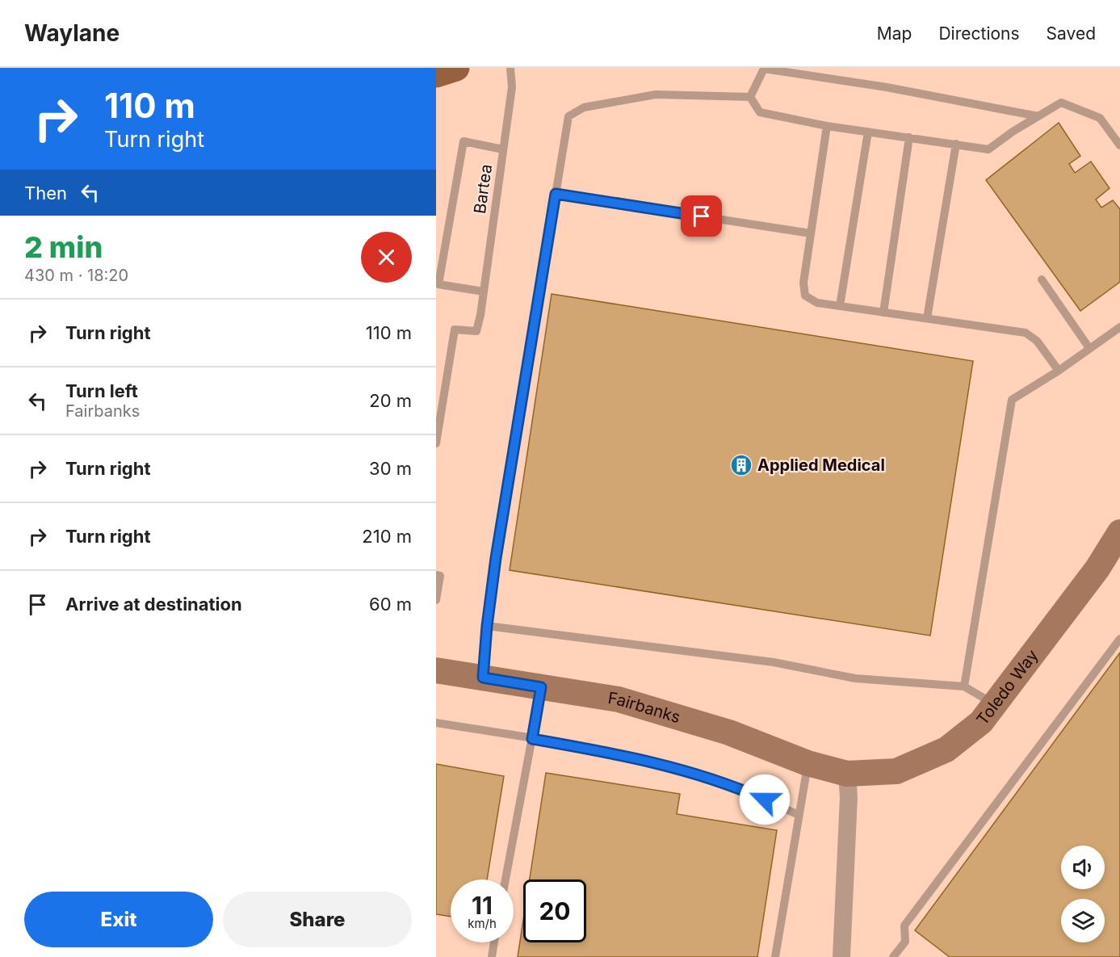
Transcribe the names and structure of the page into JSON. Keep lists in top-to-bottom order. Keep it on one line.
{"streets":{"street":["Toledo Way","Fairbanks"],"lane":["Bartea"]},"crossings":[["Toledo Way","Fairbanks"]],"places":{"building":["Applied Medical"]},"page":{"header":"Waylane","nav":["Map","Directions","Saved"],"turn":["110 m","Turn right"],"then":"Then","heading":["2 min","430 m · 18:20"],"list":[{"name":"Turn right","value":"110 m"},{"name":"Turn left","note":"Fairbanks","value":"20 m"},{"name":"Turn right","value":"30 m"},{"name":"Turn right","value":"210 m"},{"name":"Arrive at destination","value":"60 m"}],"speed":"11 km/h","limit":"20","buttons":["Exit","Share"]}}
